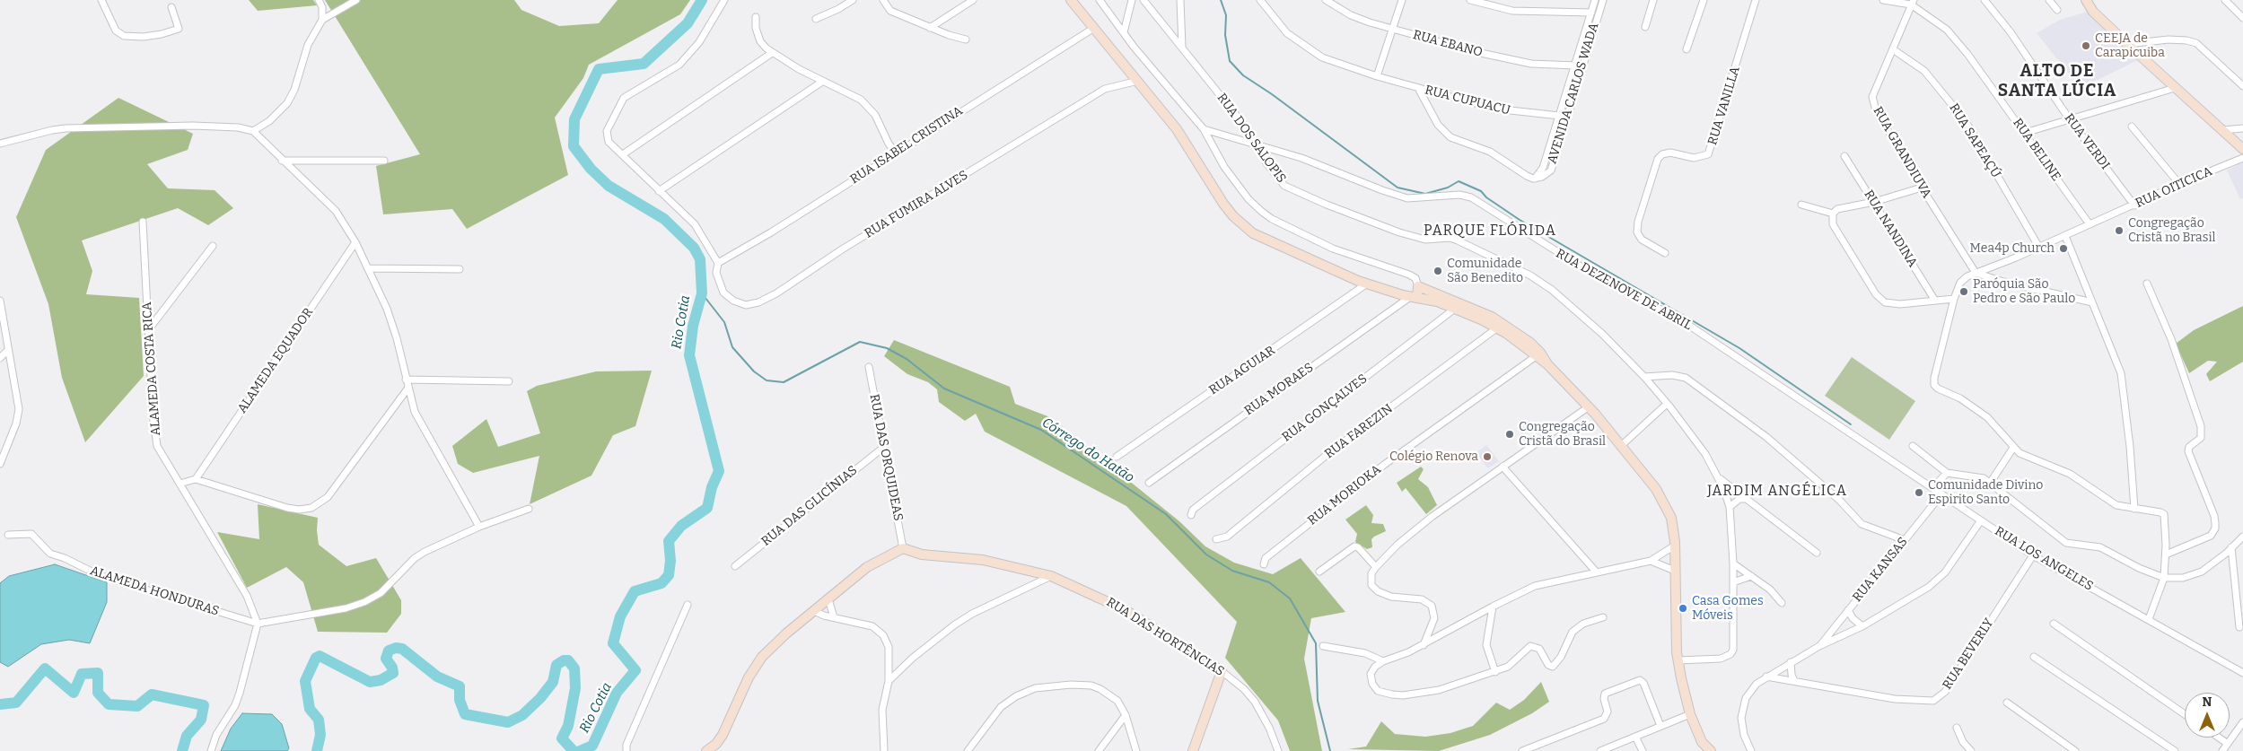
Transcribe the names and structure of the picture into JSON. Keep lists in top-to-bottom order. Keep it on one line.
{"streets":{"street":["RUA EBANO","AVENIDA CARLOS WADA","RUA CUPUACU","RUA VANILLA","RUA DOS SALOPIS","RUA SAPEAÇÚ","RUA VERDI","RUA ISABEL CRISTINA","RUA BELINE","RUA GRANDIUVA","RUA OITICICA","RUA FUMIRA ALVES","RUA NANDINA","RUA DEZENOVE DE ABRIL","ALAMEDA EQUADOR","ALAMEDA COSTA RICA","RUA AGUIAR","RUA MORAES","RUA GONÇALVES","RUA FAREZIN","RUA DAS ORQUIDEAS","RUA MORIOKA","RUA DAS GLICÍNIAS","RUA LOS ANGELES","RUA KANSAS","ALAMEDA HONDURAS","RUA DAS HORTÊNCIAS","RUA BEVERLY"]},"crossings":[["RUA EBANO","AVENIDA CARLOS WADA"],["AVENIDA CARLOS WADA","RUA CUPUACU"],["RUA DOS SALOPIS","RUA DEZENOVE DE ABRIL"],["RUA SAPEAÇÚ","RUA GRANDIUVA"],["RUA SAPEAÇÚ","RUA OITICICA"],["RUA VERDI","RUA OITICICA"],["RUA ISABEL CRISTINA","RUA FUMIRA ALVES"],["RUA BELINE","RUA GRANDIUVA"],["RUA BELINE","RUA OITICICA"],["RUA GRANDIUVA","RUA OITICICA"],["RUA DEZENOVE DE ABRIL","RUA LOS ANGELES"],["RUA DEZENOVE DE ABRIL","RUA KANSAS"],["ALAMEDA COSTA RICA","ALAMEDA HONDURAS"],["RUA DAS ORQUIDEAS","RUA DAS GLICÍNIAS"],["RUA DAS ORQUIDEAS","RUA DAS HORTÊNCIAS"],["RUA LOS ANGELES","RUA KANSAS"],["RUA LOS ANGELES","RUA BEVERLY"]],"districts":["ALTO DE SANTA LÚCIA","PARQUE FLÓRIDA","JARDIM ANGÉLICA"],"water":["Rio Cotia","Córrego do Hatão"],"places":["CEEJA de Carapicuiba","Congregação Cristã no Brasil","Mea4p Church","Comunidade São Benedito","Paróquia São Pedro e São Paulo","Congregação Cristã do Brasil","Colégio Renova","Comunidade Divino Espirito Santo","Casa Gomes Móveis"],"north":"top"}
